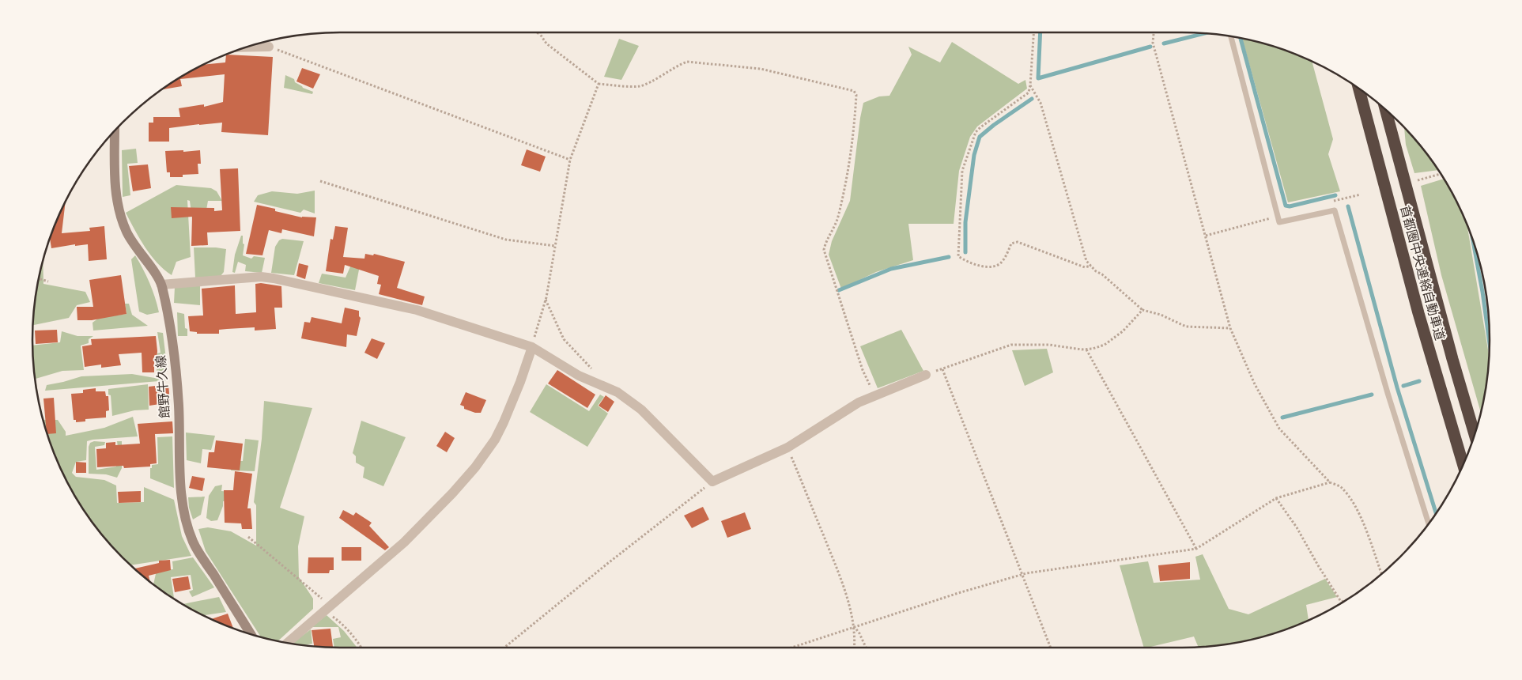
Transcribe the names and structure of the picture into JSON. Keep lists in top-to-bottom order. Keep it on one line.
{"streets":{"highway":["首都圏中央連絡自動車道"],"main road":["館野牛久線"]}}
